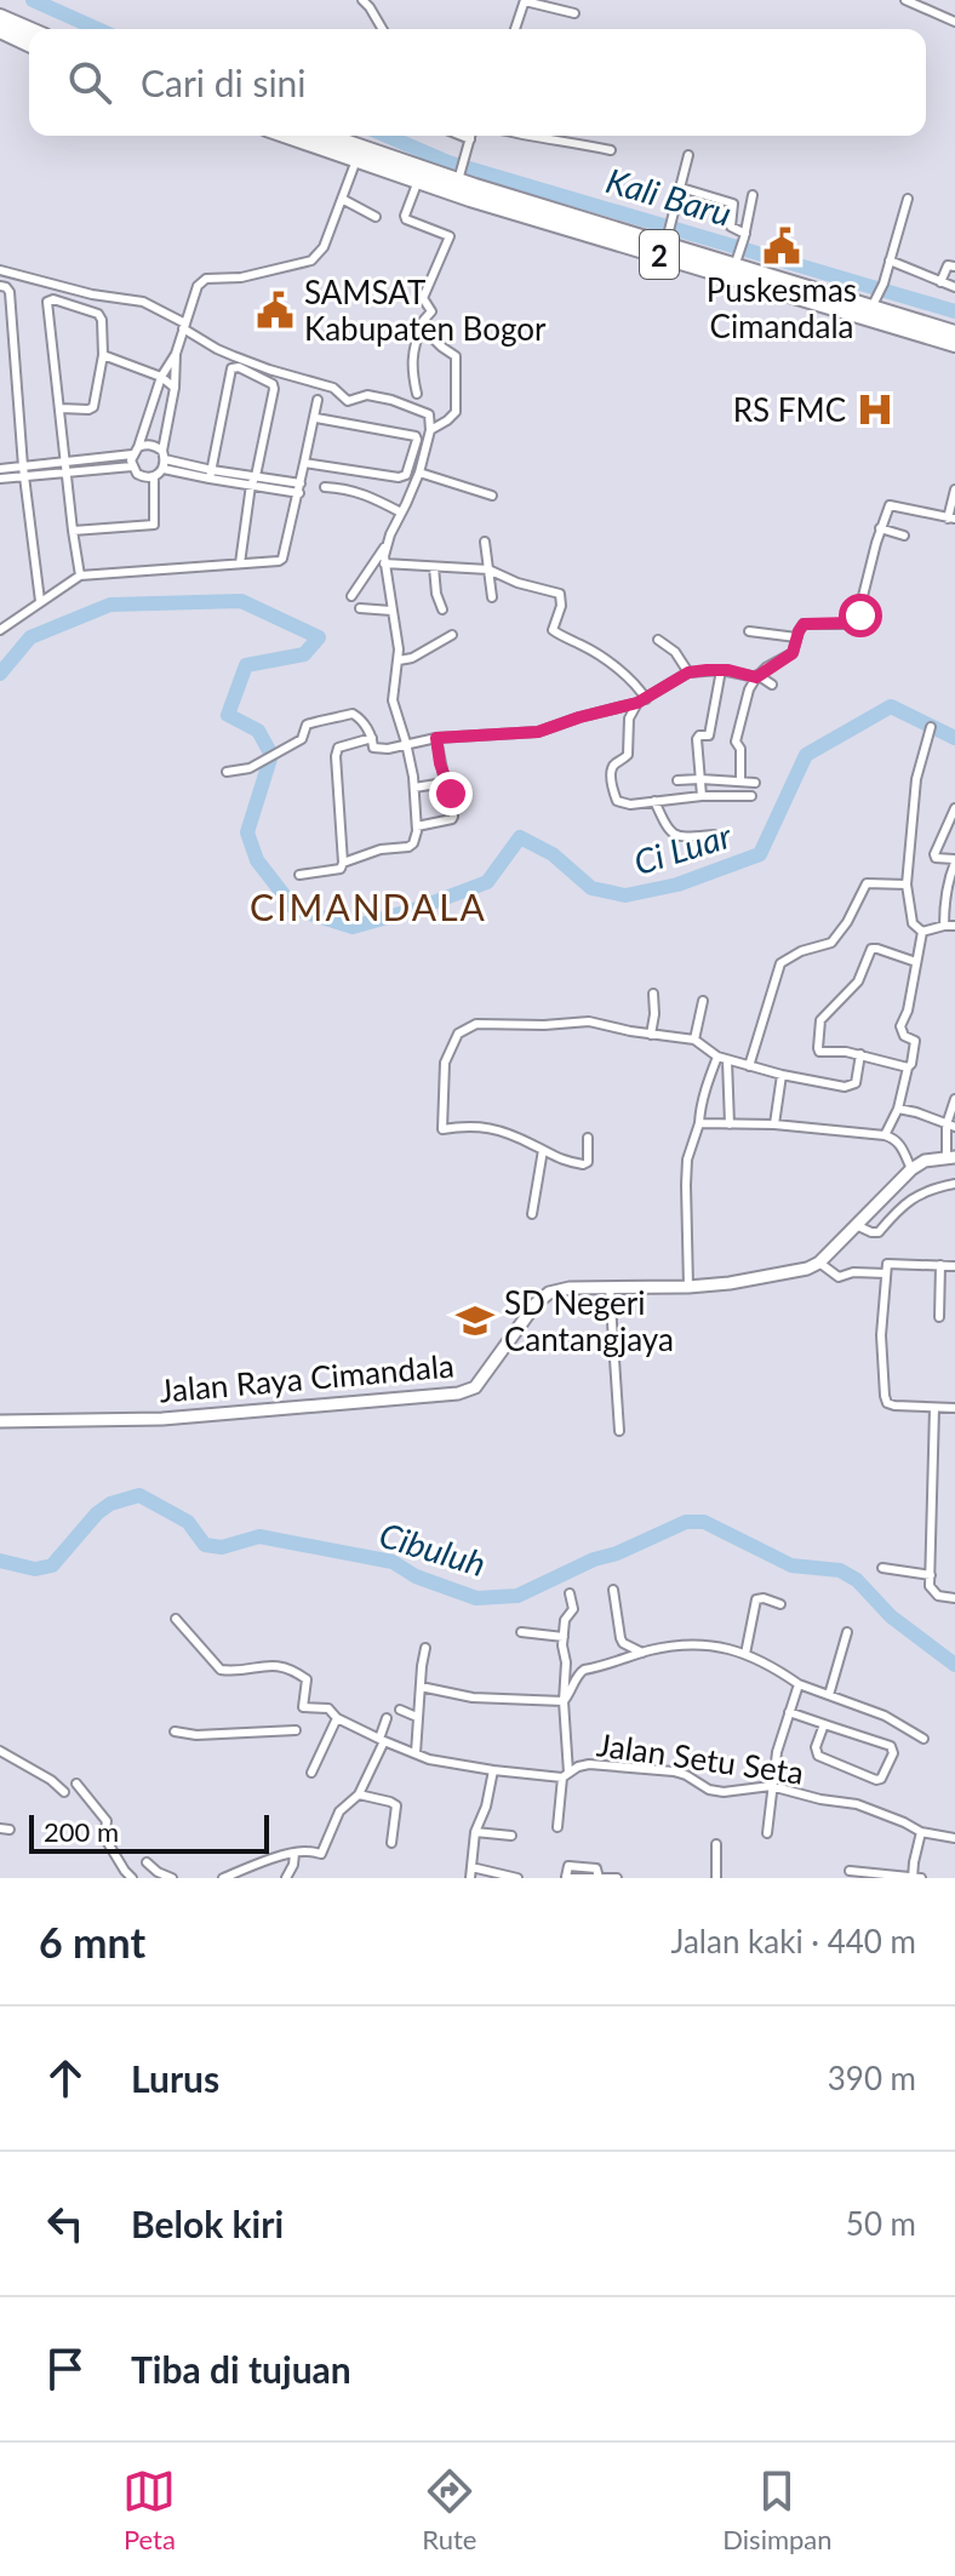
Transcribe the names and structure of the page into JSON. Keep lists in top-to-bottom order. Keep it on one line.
{"streets":{"highway":["2"],"street":["Jalan Raya Cimandala","Jalan Setu Seta"]},"districts":["CIMANDALA"],"water":["Kali Baru","Ci Luar","Cibuluh"],"places":{"public building":["Puskesmas Cimandala","SAMSAT Kabupaten Bogor"],"hospital":["RS FMC"],"school or university":["SD Negeri Cantangjaya"]},"scale_bar":"200 m","page":{"search":"Cari di sini","scale":"200 m","heading":["6 mnt","Jalan kaki · 440 m"],"list":[["Lurus","390 m"],["Belok kiri","50 m"],"Tiba di tujuan"],"nav":["Peta","Rute","Disimpan"]}}
